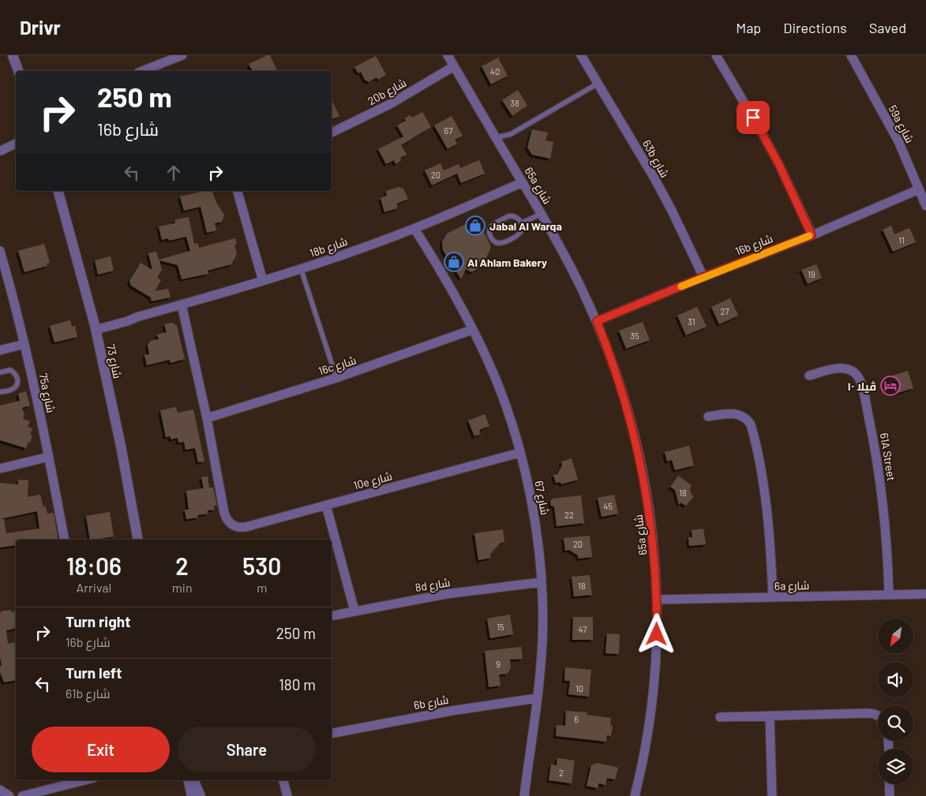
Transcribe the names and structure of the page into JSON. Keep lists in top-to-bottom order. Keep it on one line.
{"streets":{"street":["20b شارع","59a شارع","63b شارع","65a شارع","16b شارع","18b شارع","شارع 73","16c شارع","75a شارع","61A Street","10e شارع","شارع 67","8d شارع","6a شارع","6b شارع"]},"crossings":[["20b شارع","65a شارع"],["59a شارع","16b شارع"],["63b شارع","16b شارع"],["65a شارع","16b شارع"],["65a شارع","18b شارع"],["65a شارع","6a شارع"],["18b شارع","شارع 73"],["18b شارع","شارع 67"],["16c شارع","10e شارع"],["16c شارع","شارع 67"],["61A Street","6a شارع"],["10e شارع","شارع 67"],["شارع 67","8d شارع"],["شارع 67","6b شارع"]],"places":{"shop":["Jabal Al Warqa","Al Ahlam Bakery"],"hotel":["ڤيلا ١٠"]},"house_numbers":["40","38","67","20","11","19","27","31","35","18","45","22","20","18","15","47","9","10","6","2"],"north":"bottom left","page":{"header":"Drivr","nav":["Map","Directions","Saved"],"turn":["250 m","16b شارع"],"eta":["18:06","Arrival","2","min","530","m"],"list":[{"name":"Turn right","note":"16b شارع","value":"250 m"},{"name":"Turn left","note":"61b شارع","value":"180 m"}],"buttons":["Exit","Share"]}}
